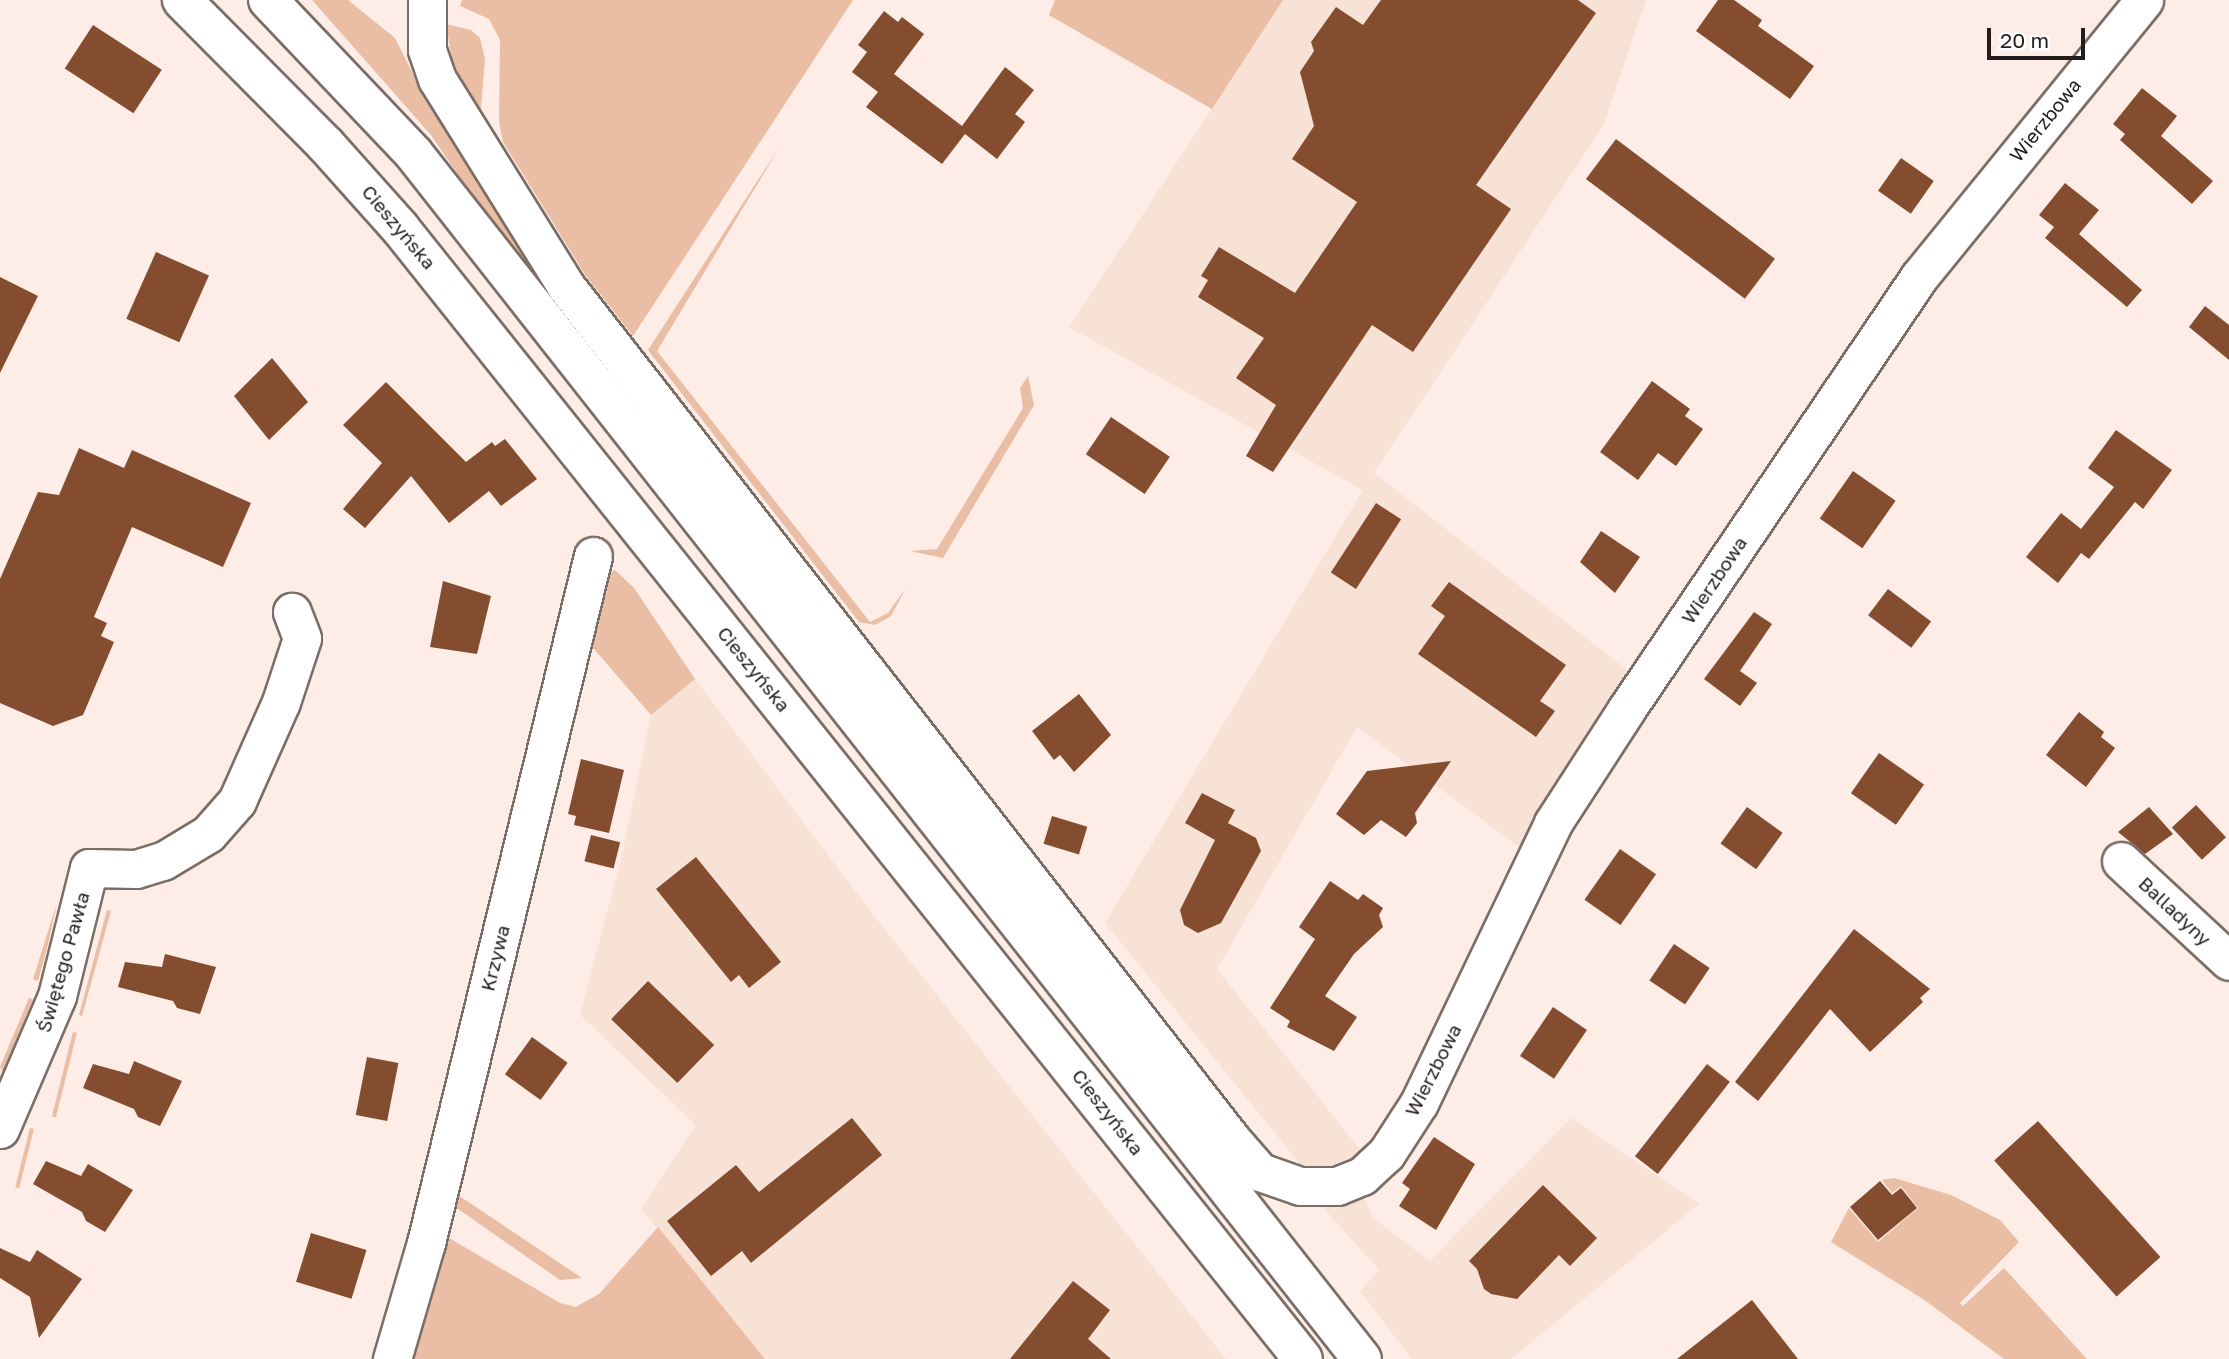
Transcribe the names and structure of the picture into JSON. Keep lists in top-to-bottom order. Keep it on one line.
{"streets":{"main road":["Cieszyńska"],"street":["Wierzbowa","Balladyny","Krzywa","Świętego Pawła"]},"scale_bar":"20 m"}
